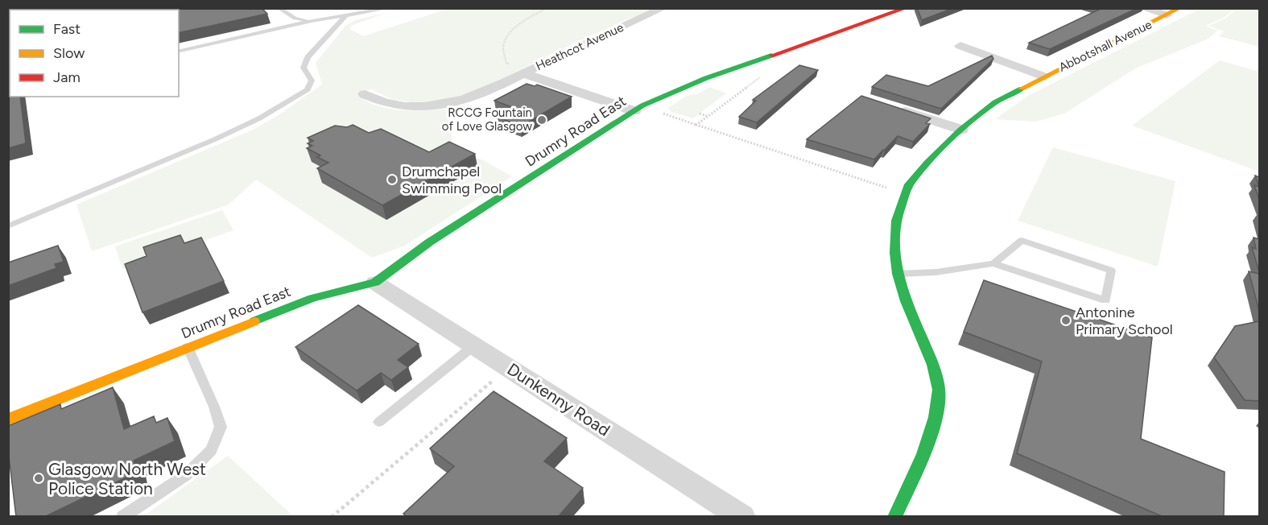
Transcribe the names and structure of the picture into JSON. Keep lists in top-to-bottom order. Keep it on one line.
{"streets":{"street":["Abbotshall Avenue","Heathcot Avenue","Drumry Road East","Dunkenny Road"]},"crossings":[["Heathcot Avenue","Drumry Road East"],["Drumry Road East","Dunkenny Road"]],"places":["RCCG Fountain of Love Glasgow","Drumchapel Swimming Pool","Antonine Primary School","Glasgow North West Police Station"],"legend":["Fast","Slow","Jam"]}
